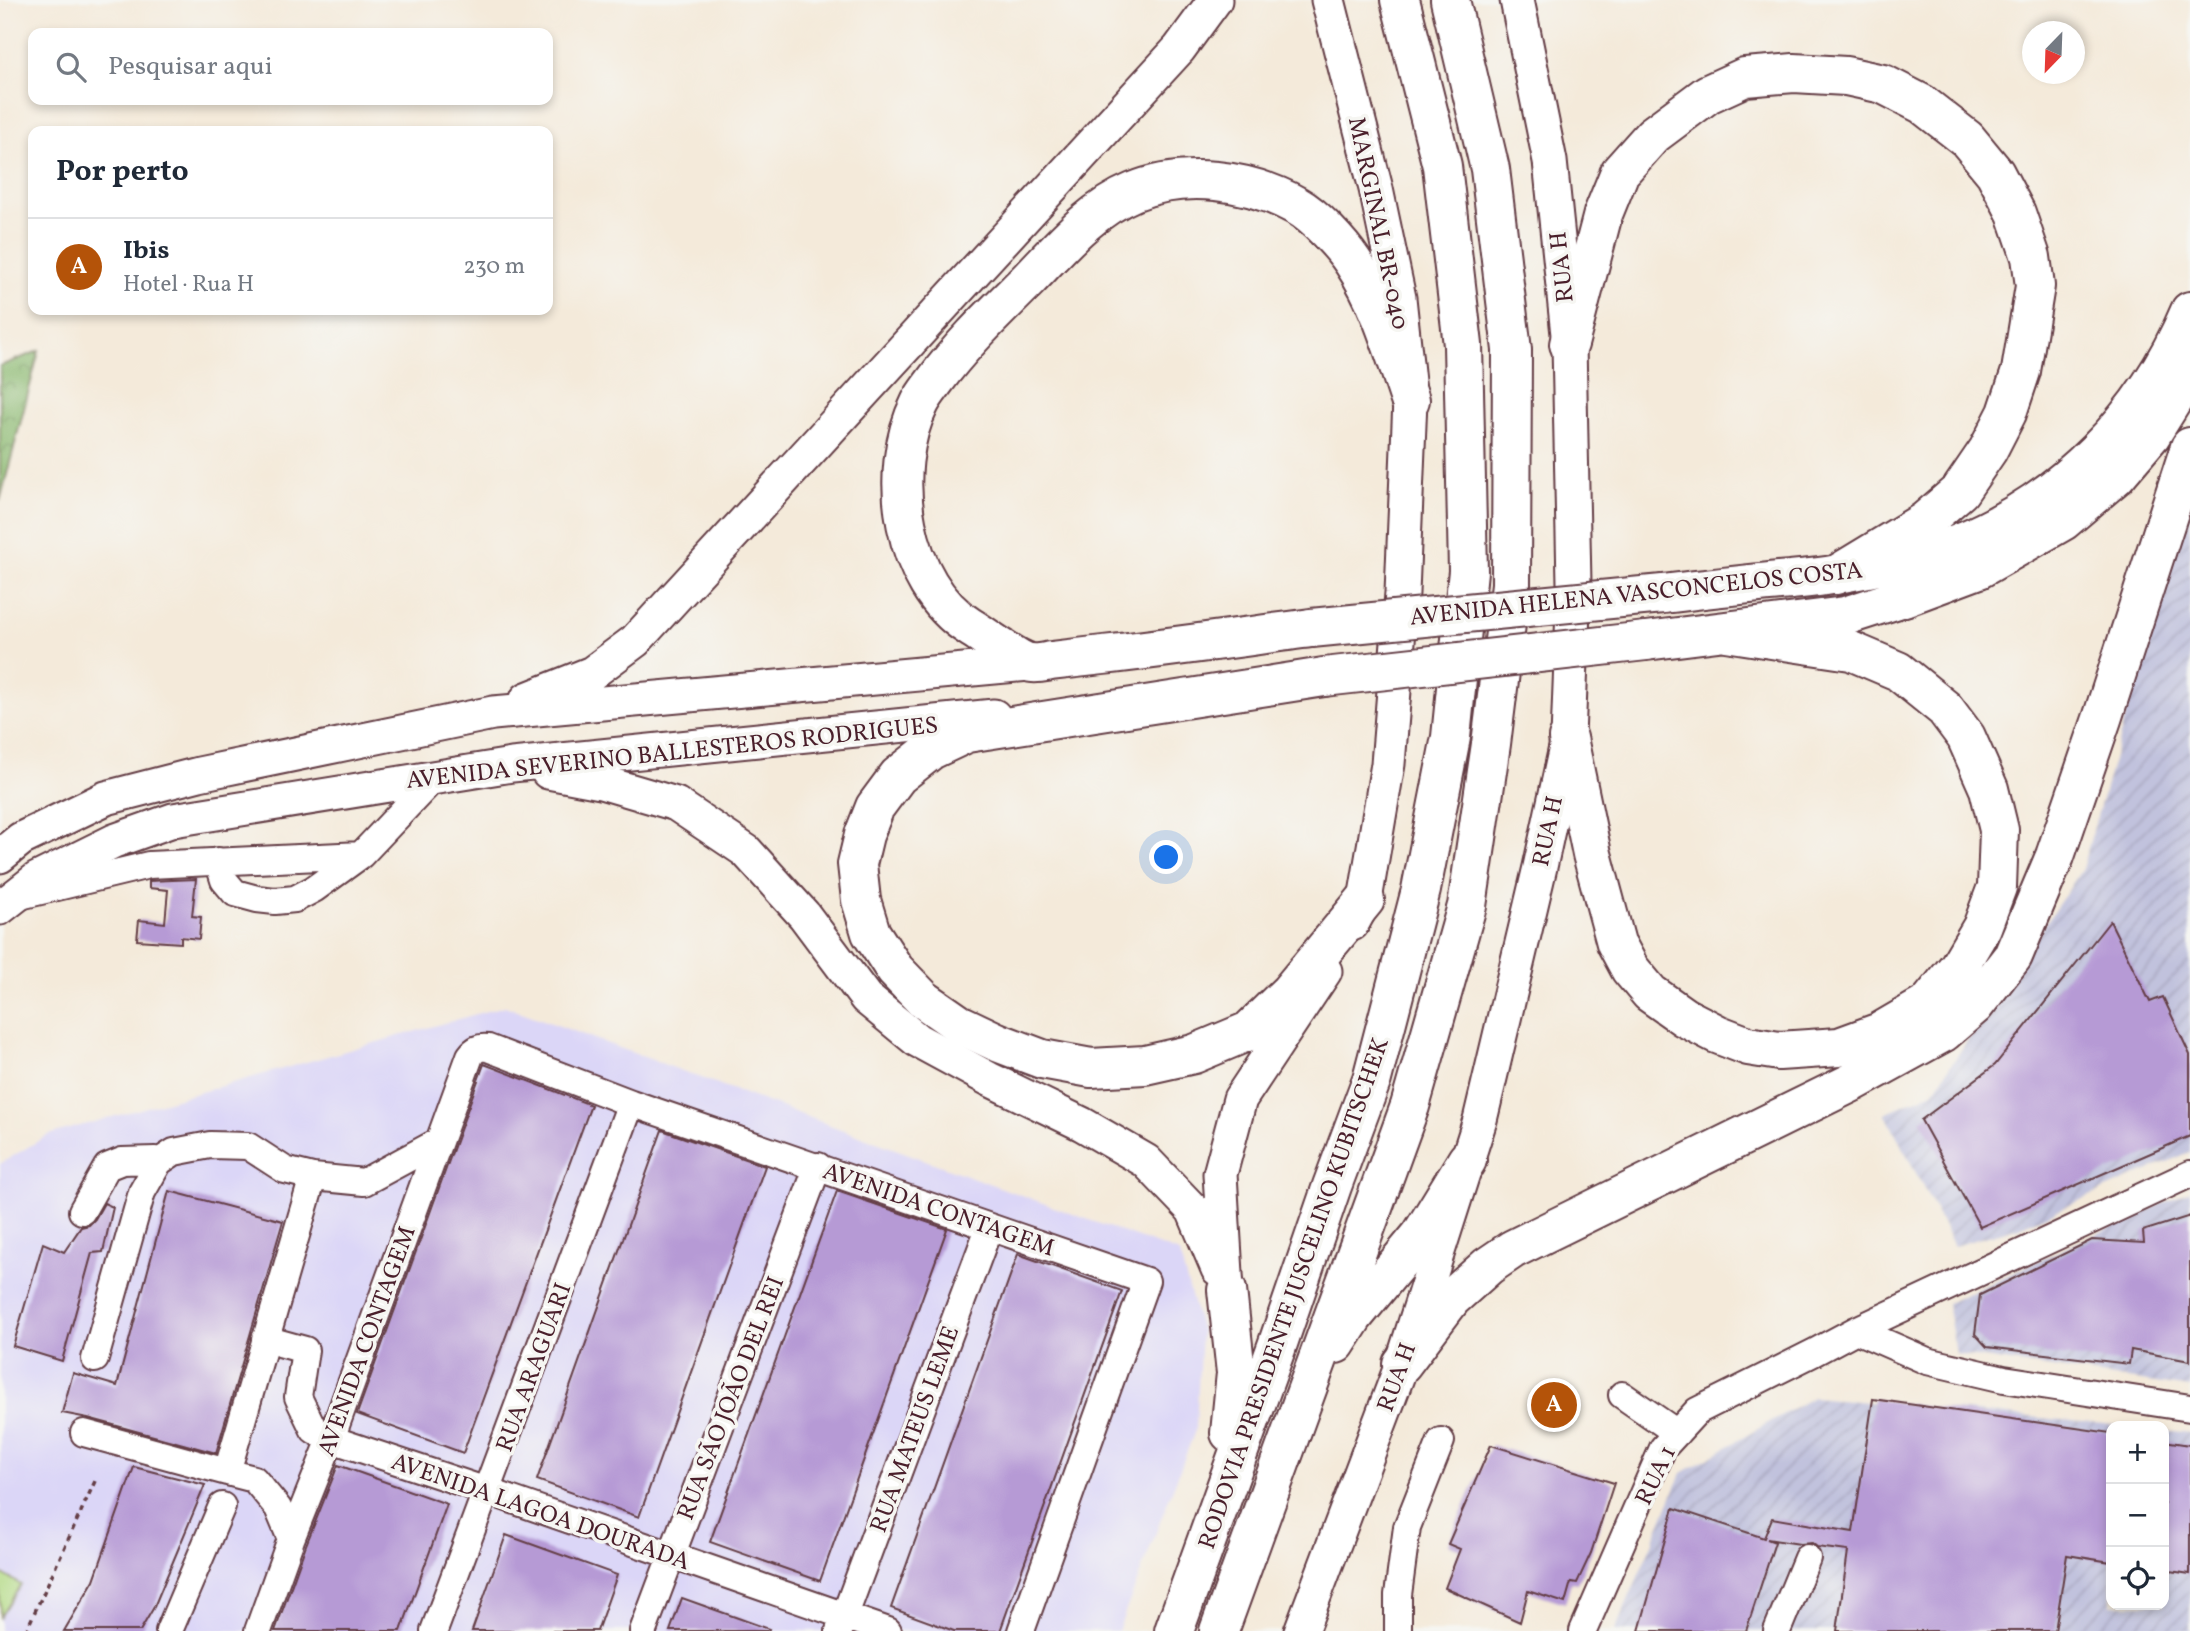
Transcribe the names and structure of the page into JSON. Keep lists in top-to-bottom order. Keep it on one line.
{"streets":{"highway":["AVENIDA HELENA VASCONCELOS COSTA","AVENIDA SEVERINO BALLESTEROS RODRIGUES","RODOVIA PRESIDENTE JUSCELINO KUBITSCHEK"],"main road":["MARGINAL BR-040","RUA H"],"lane":["AVENIDA CONTAGEM","RUA ARAGUARI","RUA SÃO JOÃO DEL REI","RUA MATEUS LEME","RUA 1","AVENIDA LAGOA DOURADA"]},"crossings":[["AVENIDA HELENA VASCONCELOS COSTA","AVENIDA SEVERINO BALLESTEROS RODRIGUES"],["AVENIDA CONTAGEM","RUA ARAGUARI"],["AVENIDA CONTAGEM","RUA SÃO JOÃO DEL REI"],["AVENIDA CONTAGEM","RUA MATEUS LEME"],["AVENIDA CONTAGEM","AVENIDA LAGOA DOURADA"],["RUA ARAGUARI","AVENIDA LAGOA DOURADA"],["RUA SÃO JOÃO DEL REI","AVENIDA LAGOA DOURADA"],["RUA MATEUS LEME","AVENIDA LAGOA DOURADA"]],"north":"bottom left","page":{"search":"Pesquisar aqui","heading":"Por perto","list":[{"mark":"A","name":"Ibis","note":"Hotel · Rua H","value":"230 m"}],"pins":"A","map_buttons":["+","−"]}}
